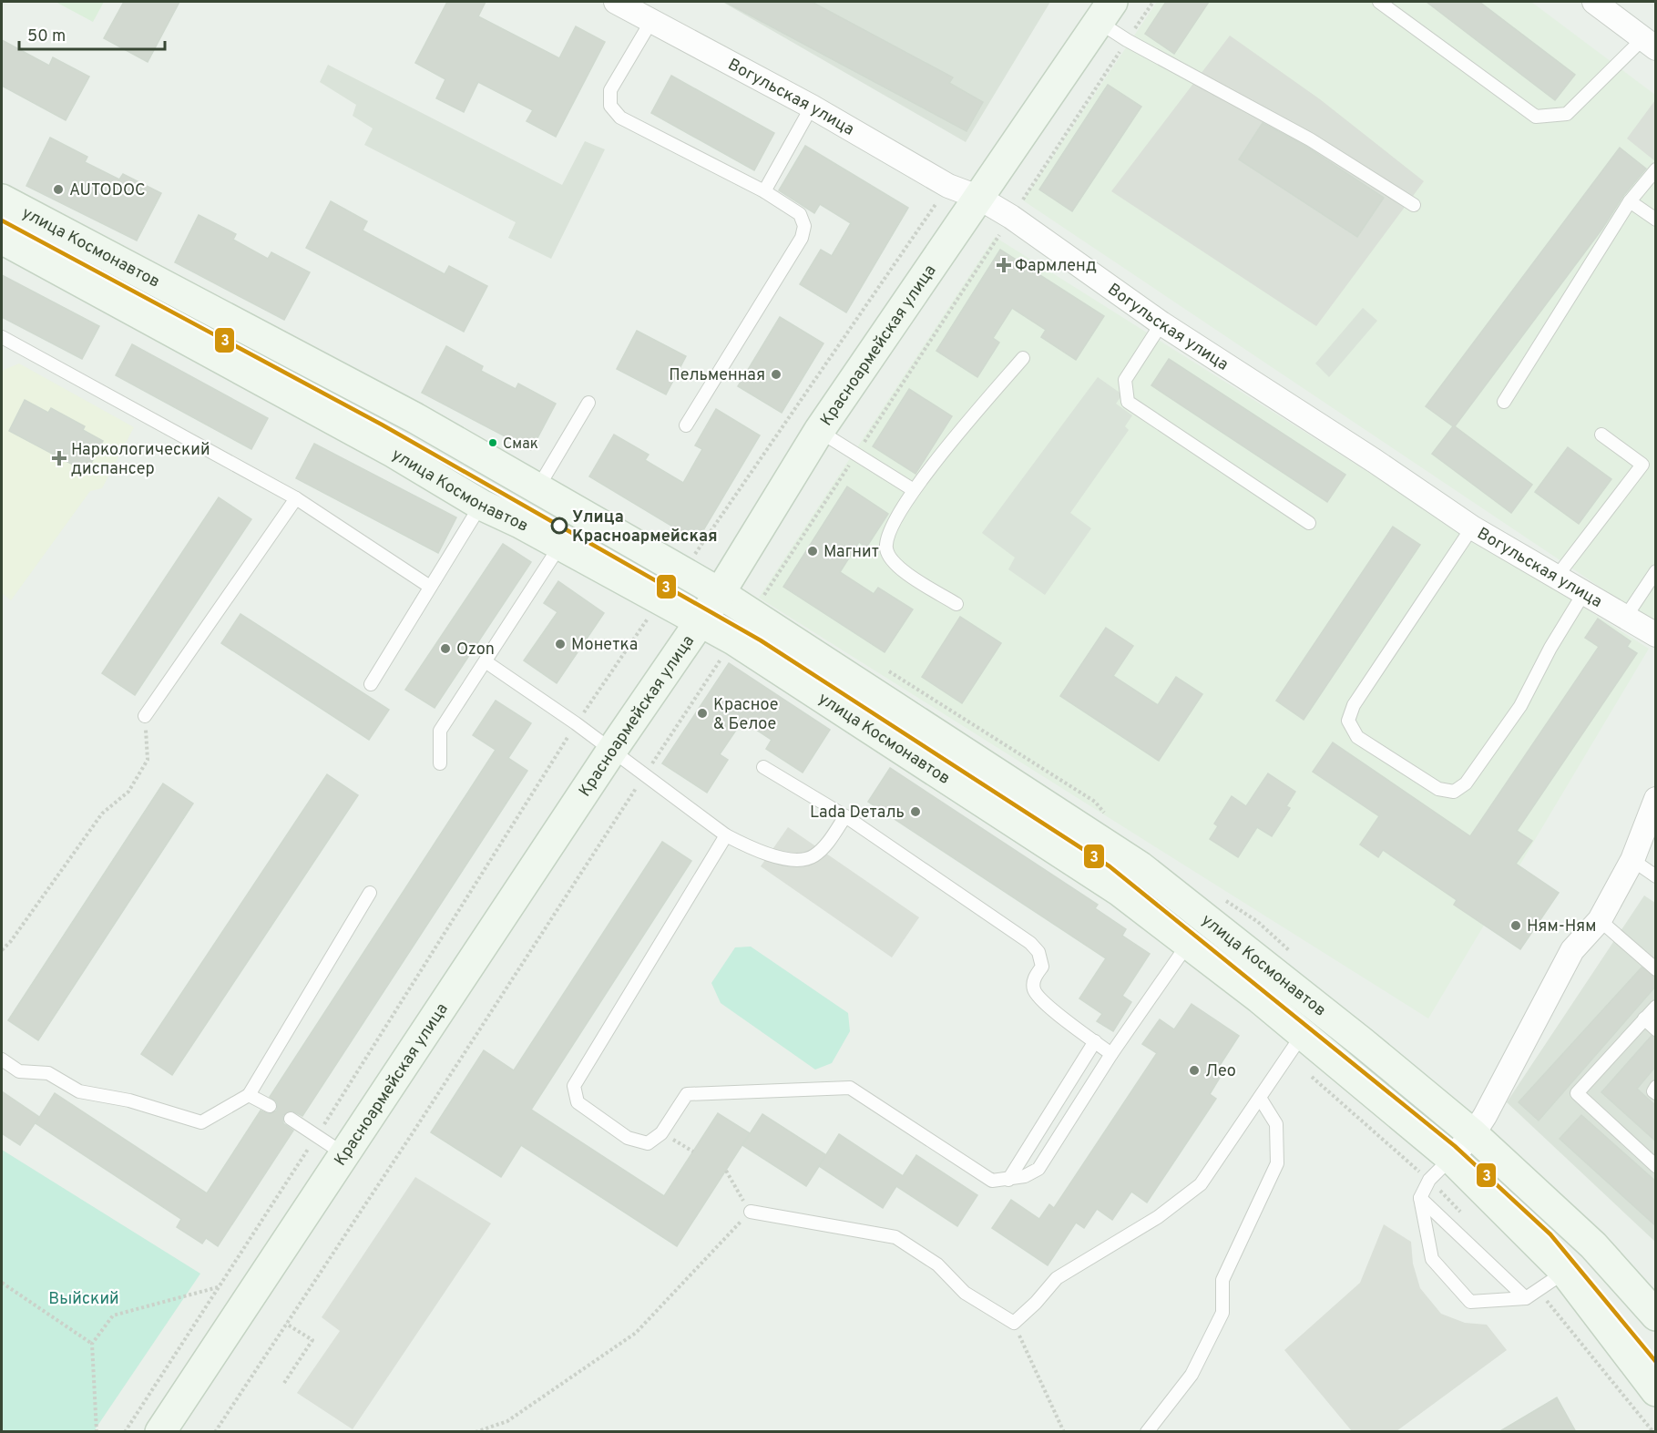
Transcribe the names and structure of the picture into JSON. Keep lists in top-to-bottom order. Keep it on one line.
{"streets":{"main road":["улица Космонавтов","Красноармейская улица"],"street":["Вогульская улица"]},"crossings":[["Вогульская улица","Красноармейская улица"],["улица Космонавтов","Красноармейская улица"]],"parks":["Выйский"],"places":{"other":["AUTODOC","Пельменная","Смак","Улица Красноармейская","Магнит","Монетка","Ozon","Красное & Белое","Lada Dеталь","Ням-Ням","Лео"],"health":["Фармленд","Наркологический диспансер"]},"lines":["transit line 3"],"scale_bar":"50 m"}
